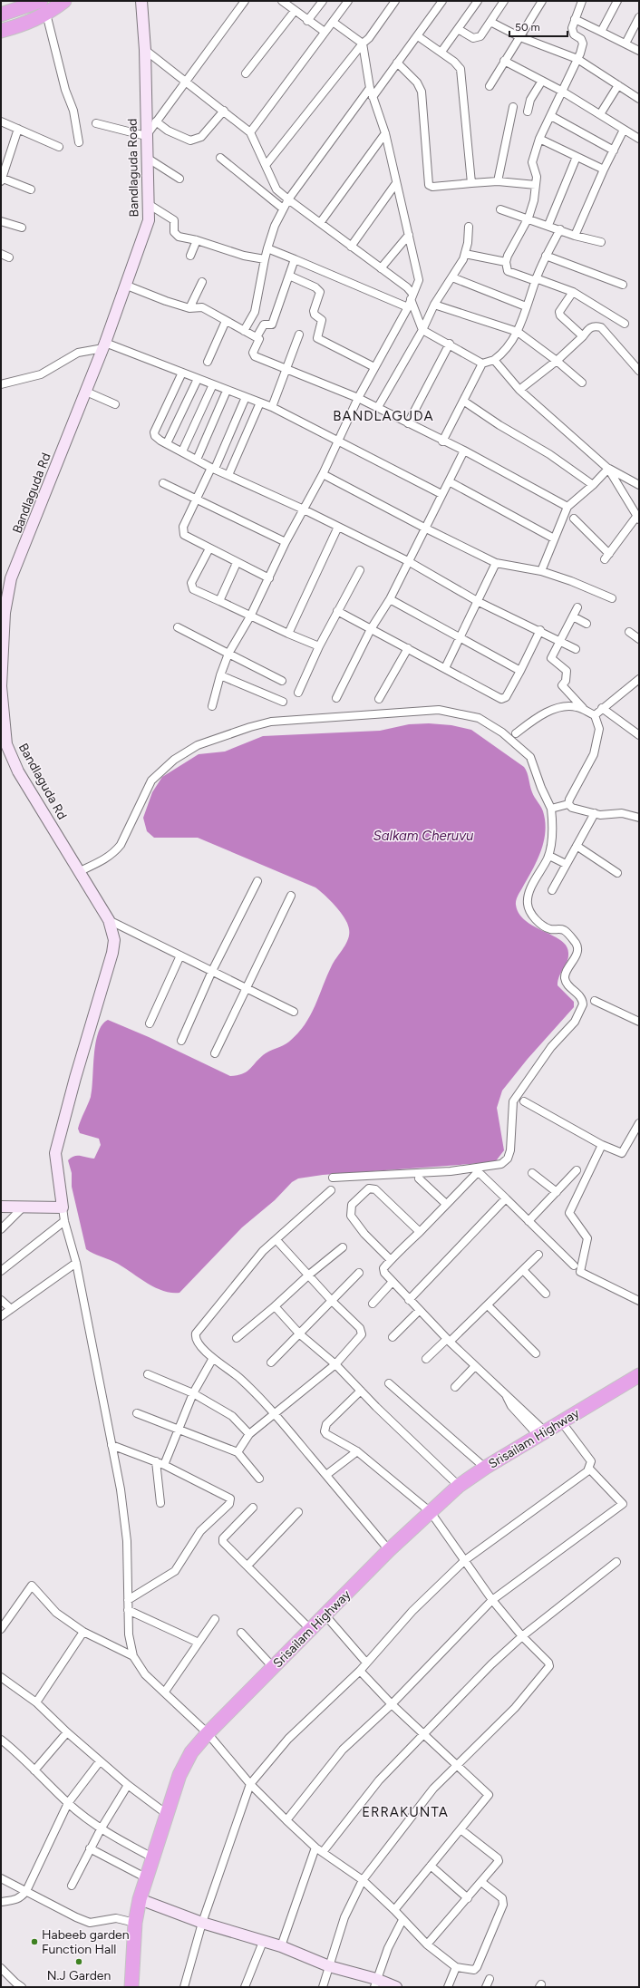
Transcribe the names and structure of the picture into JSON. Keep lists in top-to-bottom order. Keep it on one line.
{"streets":{"highway":["Srisailam Highway"],"street":["Bandlaguda Road","Bandlaguda Rd"]},"crossings":[["Bandlaguda Road","Bandlaguda Rd"]],"districts":["BANDLAGUDA","ERRAKUNTA"],"water":["Salkam Cheruvu"],"places":["Habeeb garden Function Hall","N.J Garden"],"scale_bar":"50 m"}
